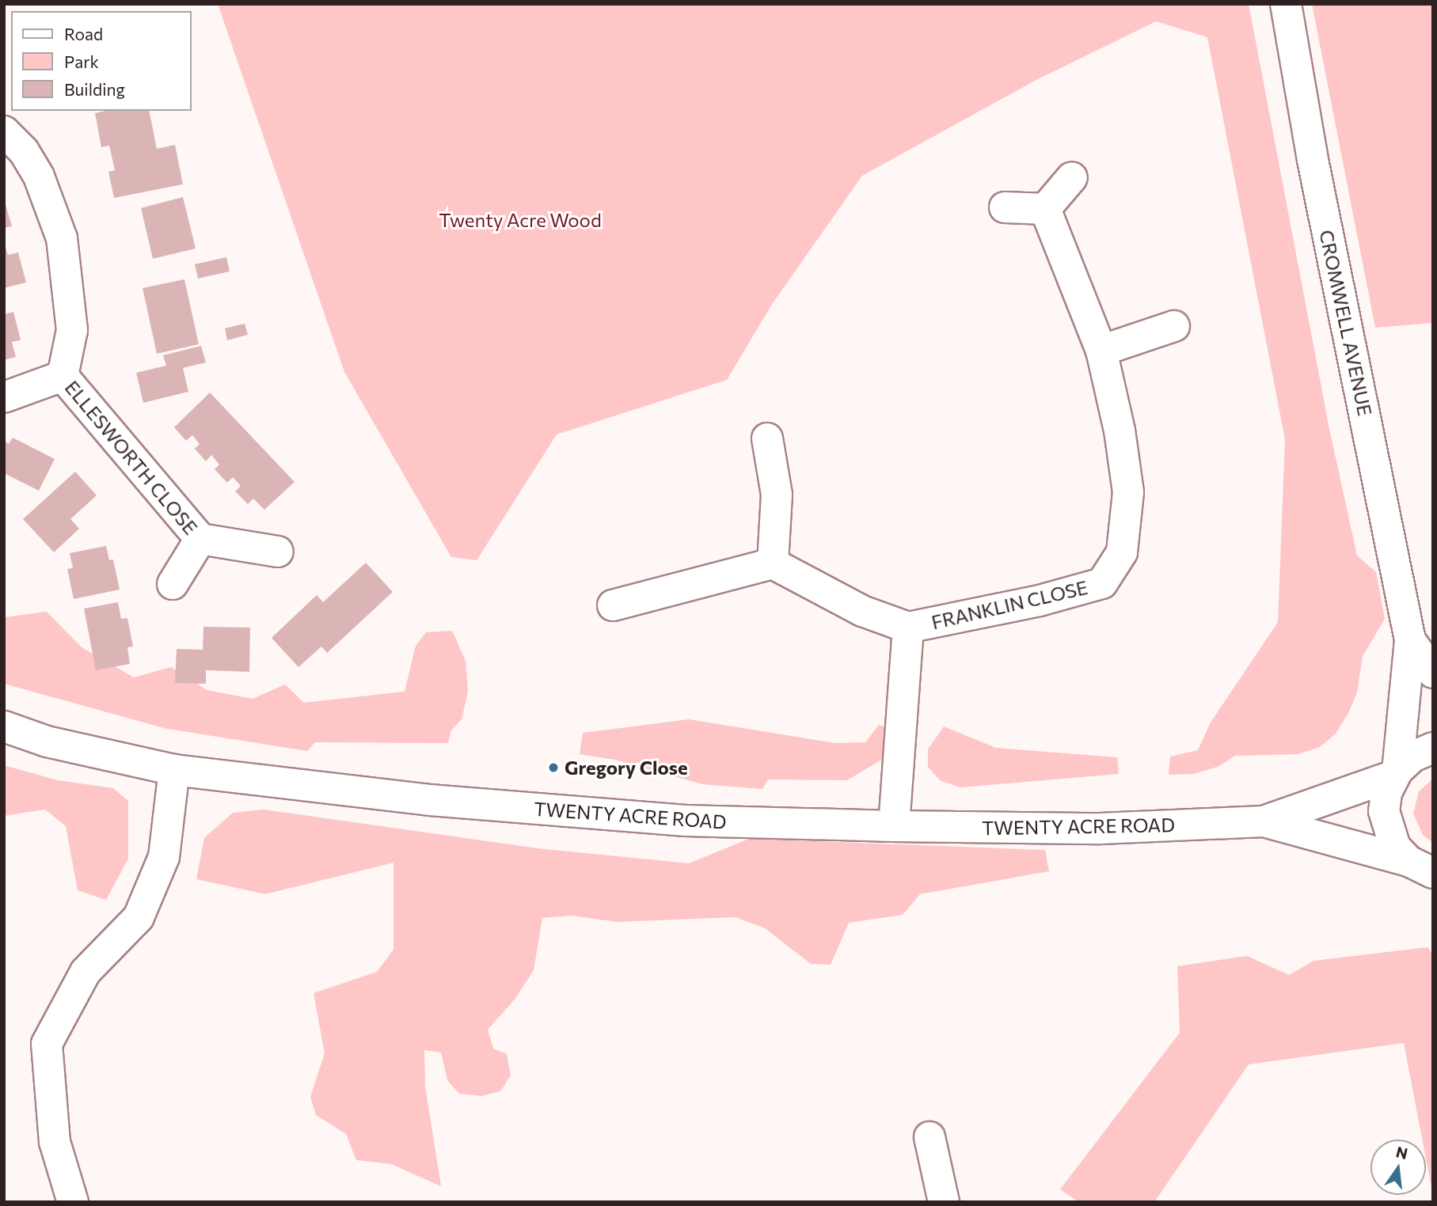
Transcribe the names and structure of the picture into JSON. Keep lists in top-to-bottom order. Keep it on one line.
{"streets":{"street":["CROMWELL AVENUE","ELLESWORTH CLOSE","FRANKLIN CLOSE","TWENTY ACRE ROAD"]},"crossings":[["CROMWELL AVENUE","TWENTY ACRE ROAD"],["FRANKLIN CLOSE","TWENTY ACRE ROAD"]],"parks":["Twenty Acre Wood"],"places":["Gregory Close"],"legend":["Road","Park","Building"],"north":"top"}
